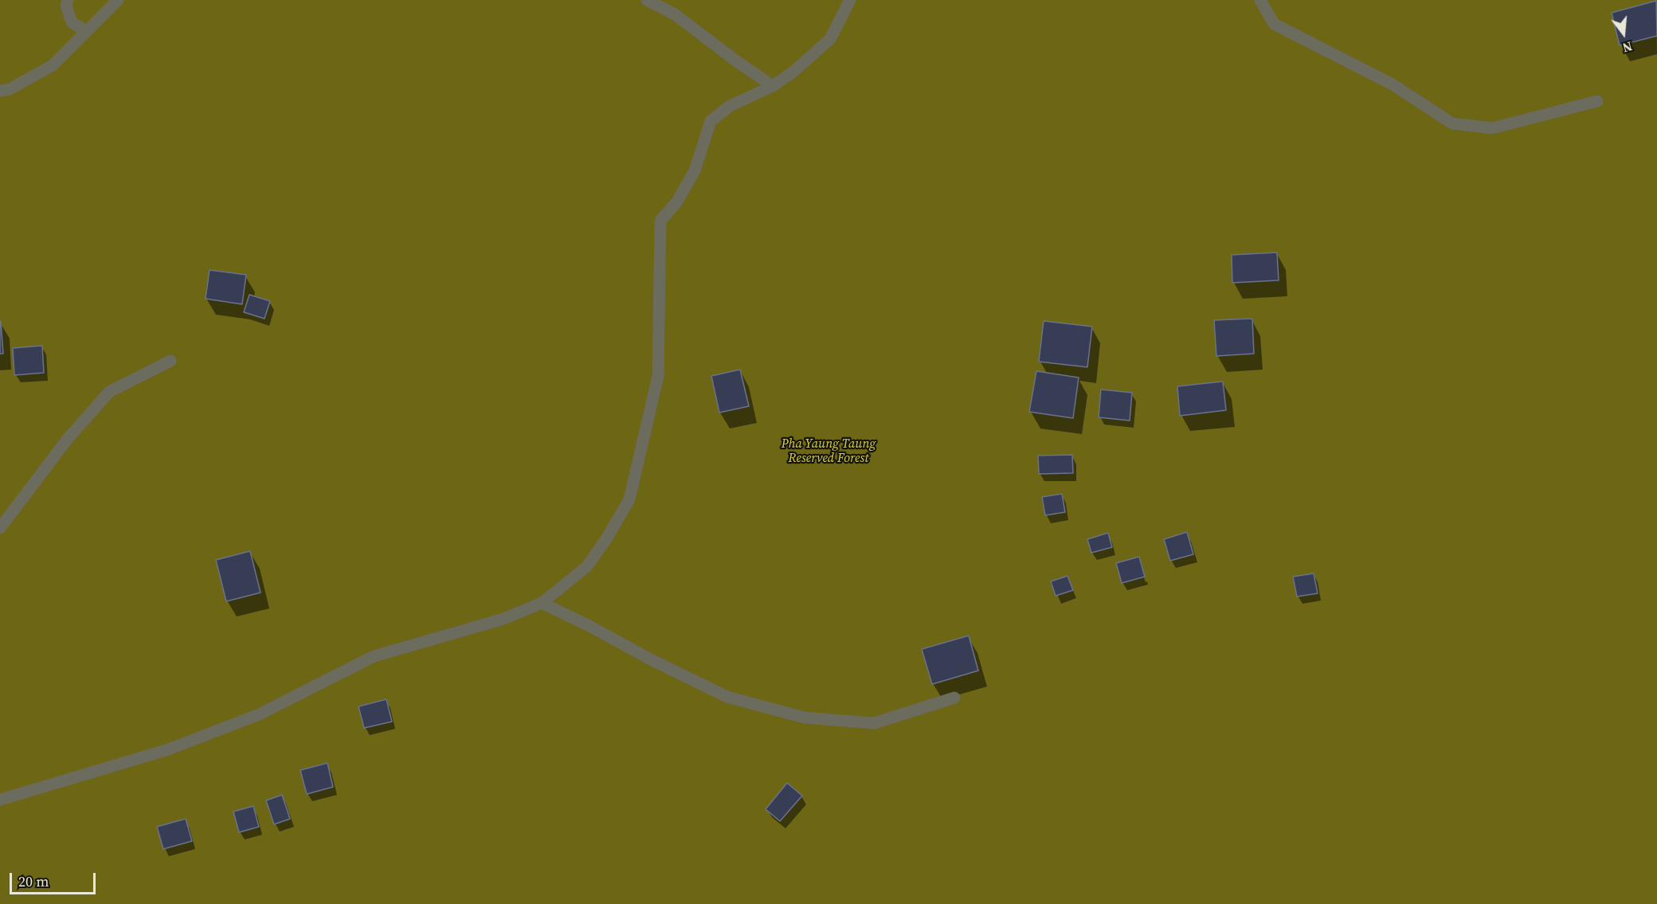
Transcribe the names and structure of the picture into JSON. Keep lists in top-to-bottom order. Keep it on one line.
{"parks":["Pha Yaung Taung Reserved Forest"],"scale_bar":"20 m","north":"bottom"}
